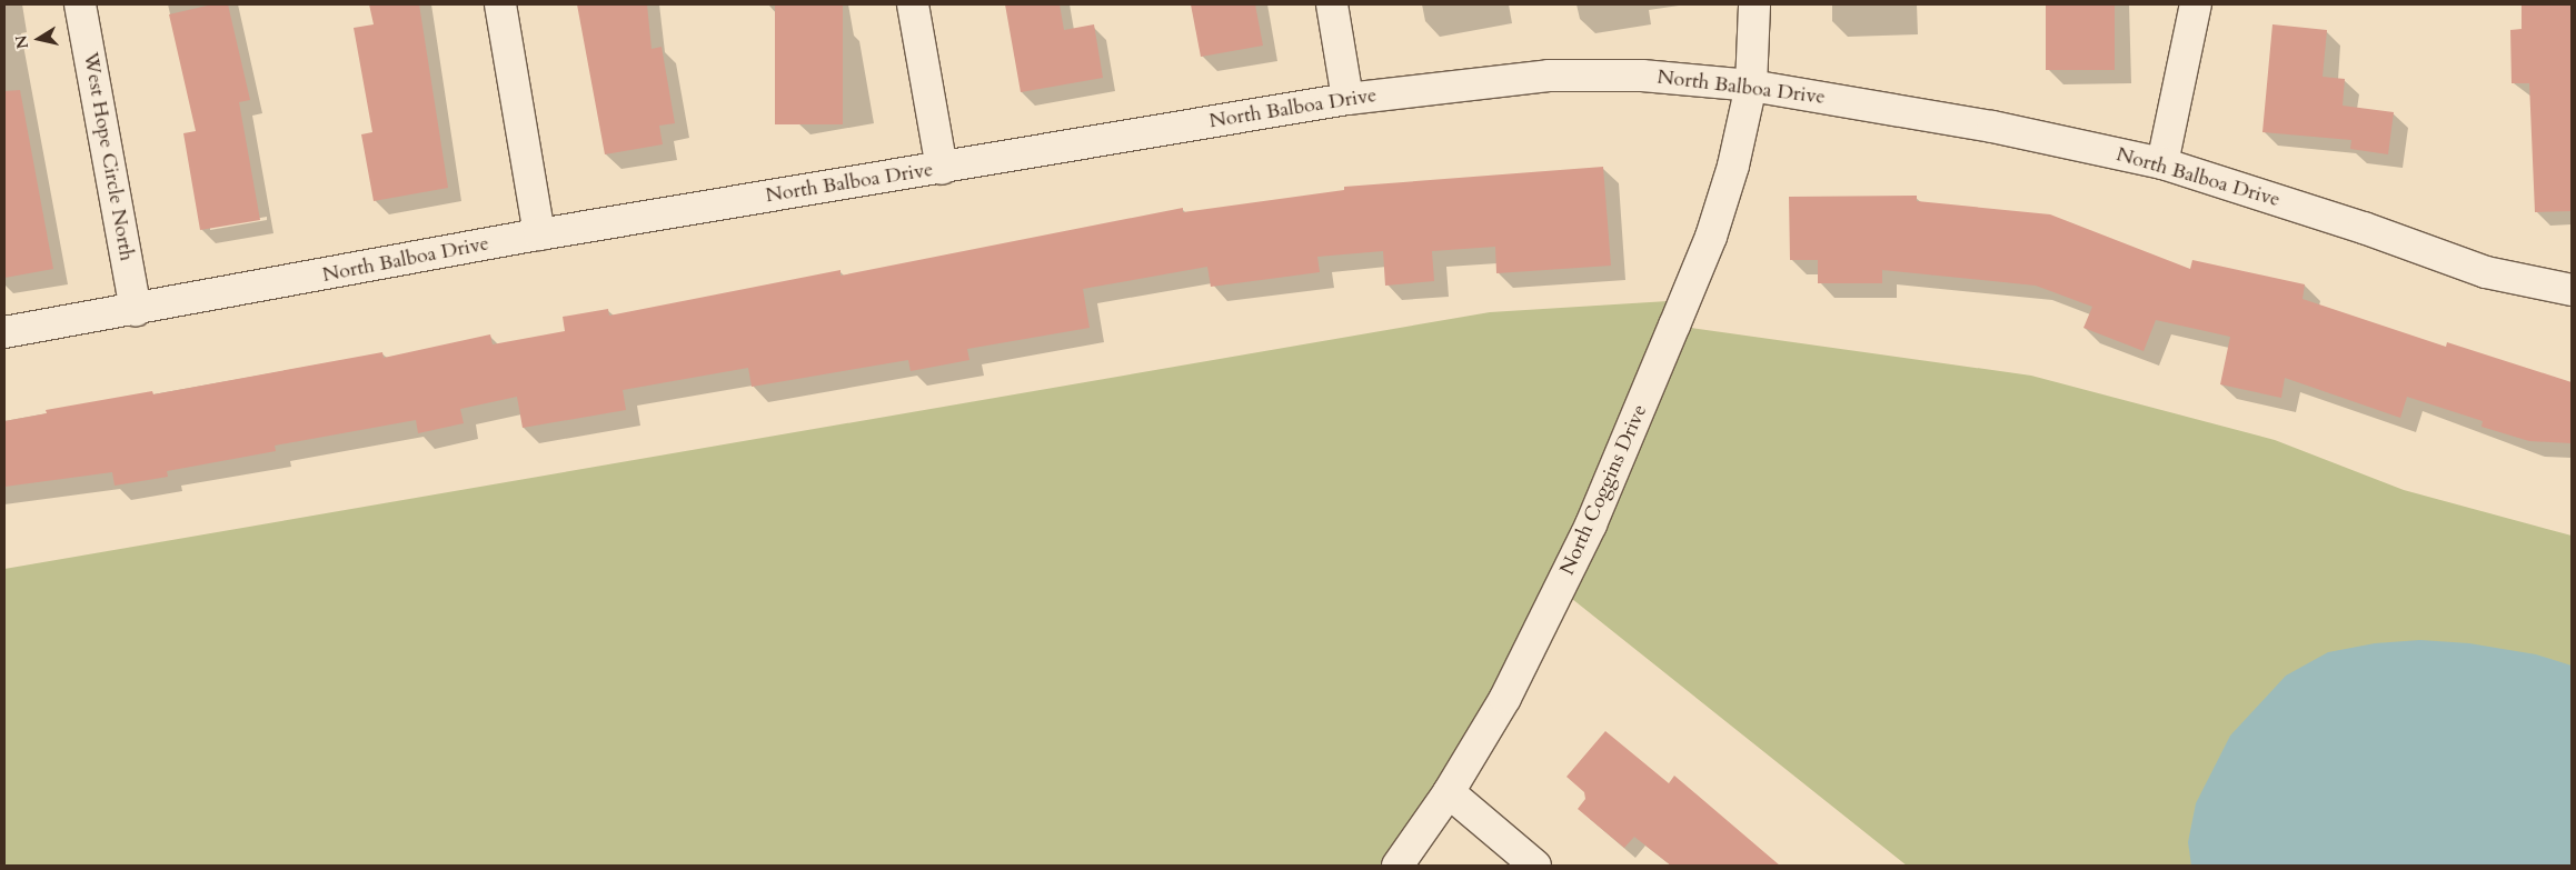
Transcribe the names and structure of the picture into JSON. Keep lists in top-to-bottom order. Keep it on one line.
{"streets":{"street":["North Balboa Drive","West Hope Circle North","North Coggins Drive"]},"crossings":[["North Balboa Drive","West Hope Circle North"],["North Balboa Drive","North Coggins Drive"]],"north":"left"}
